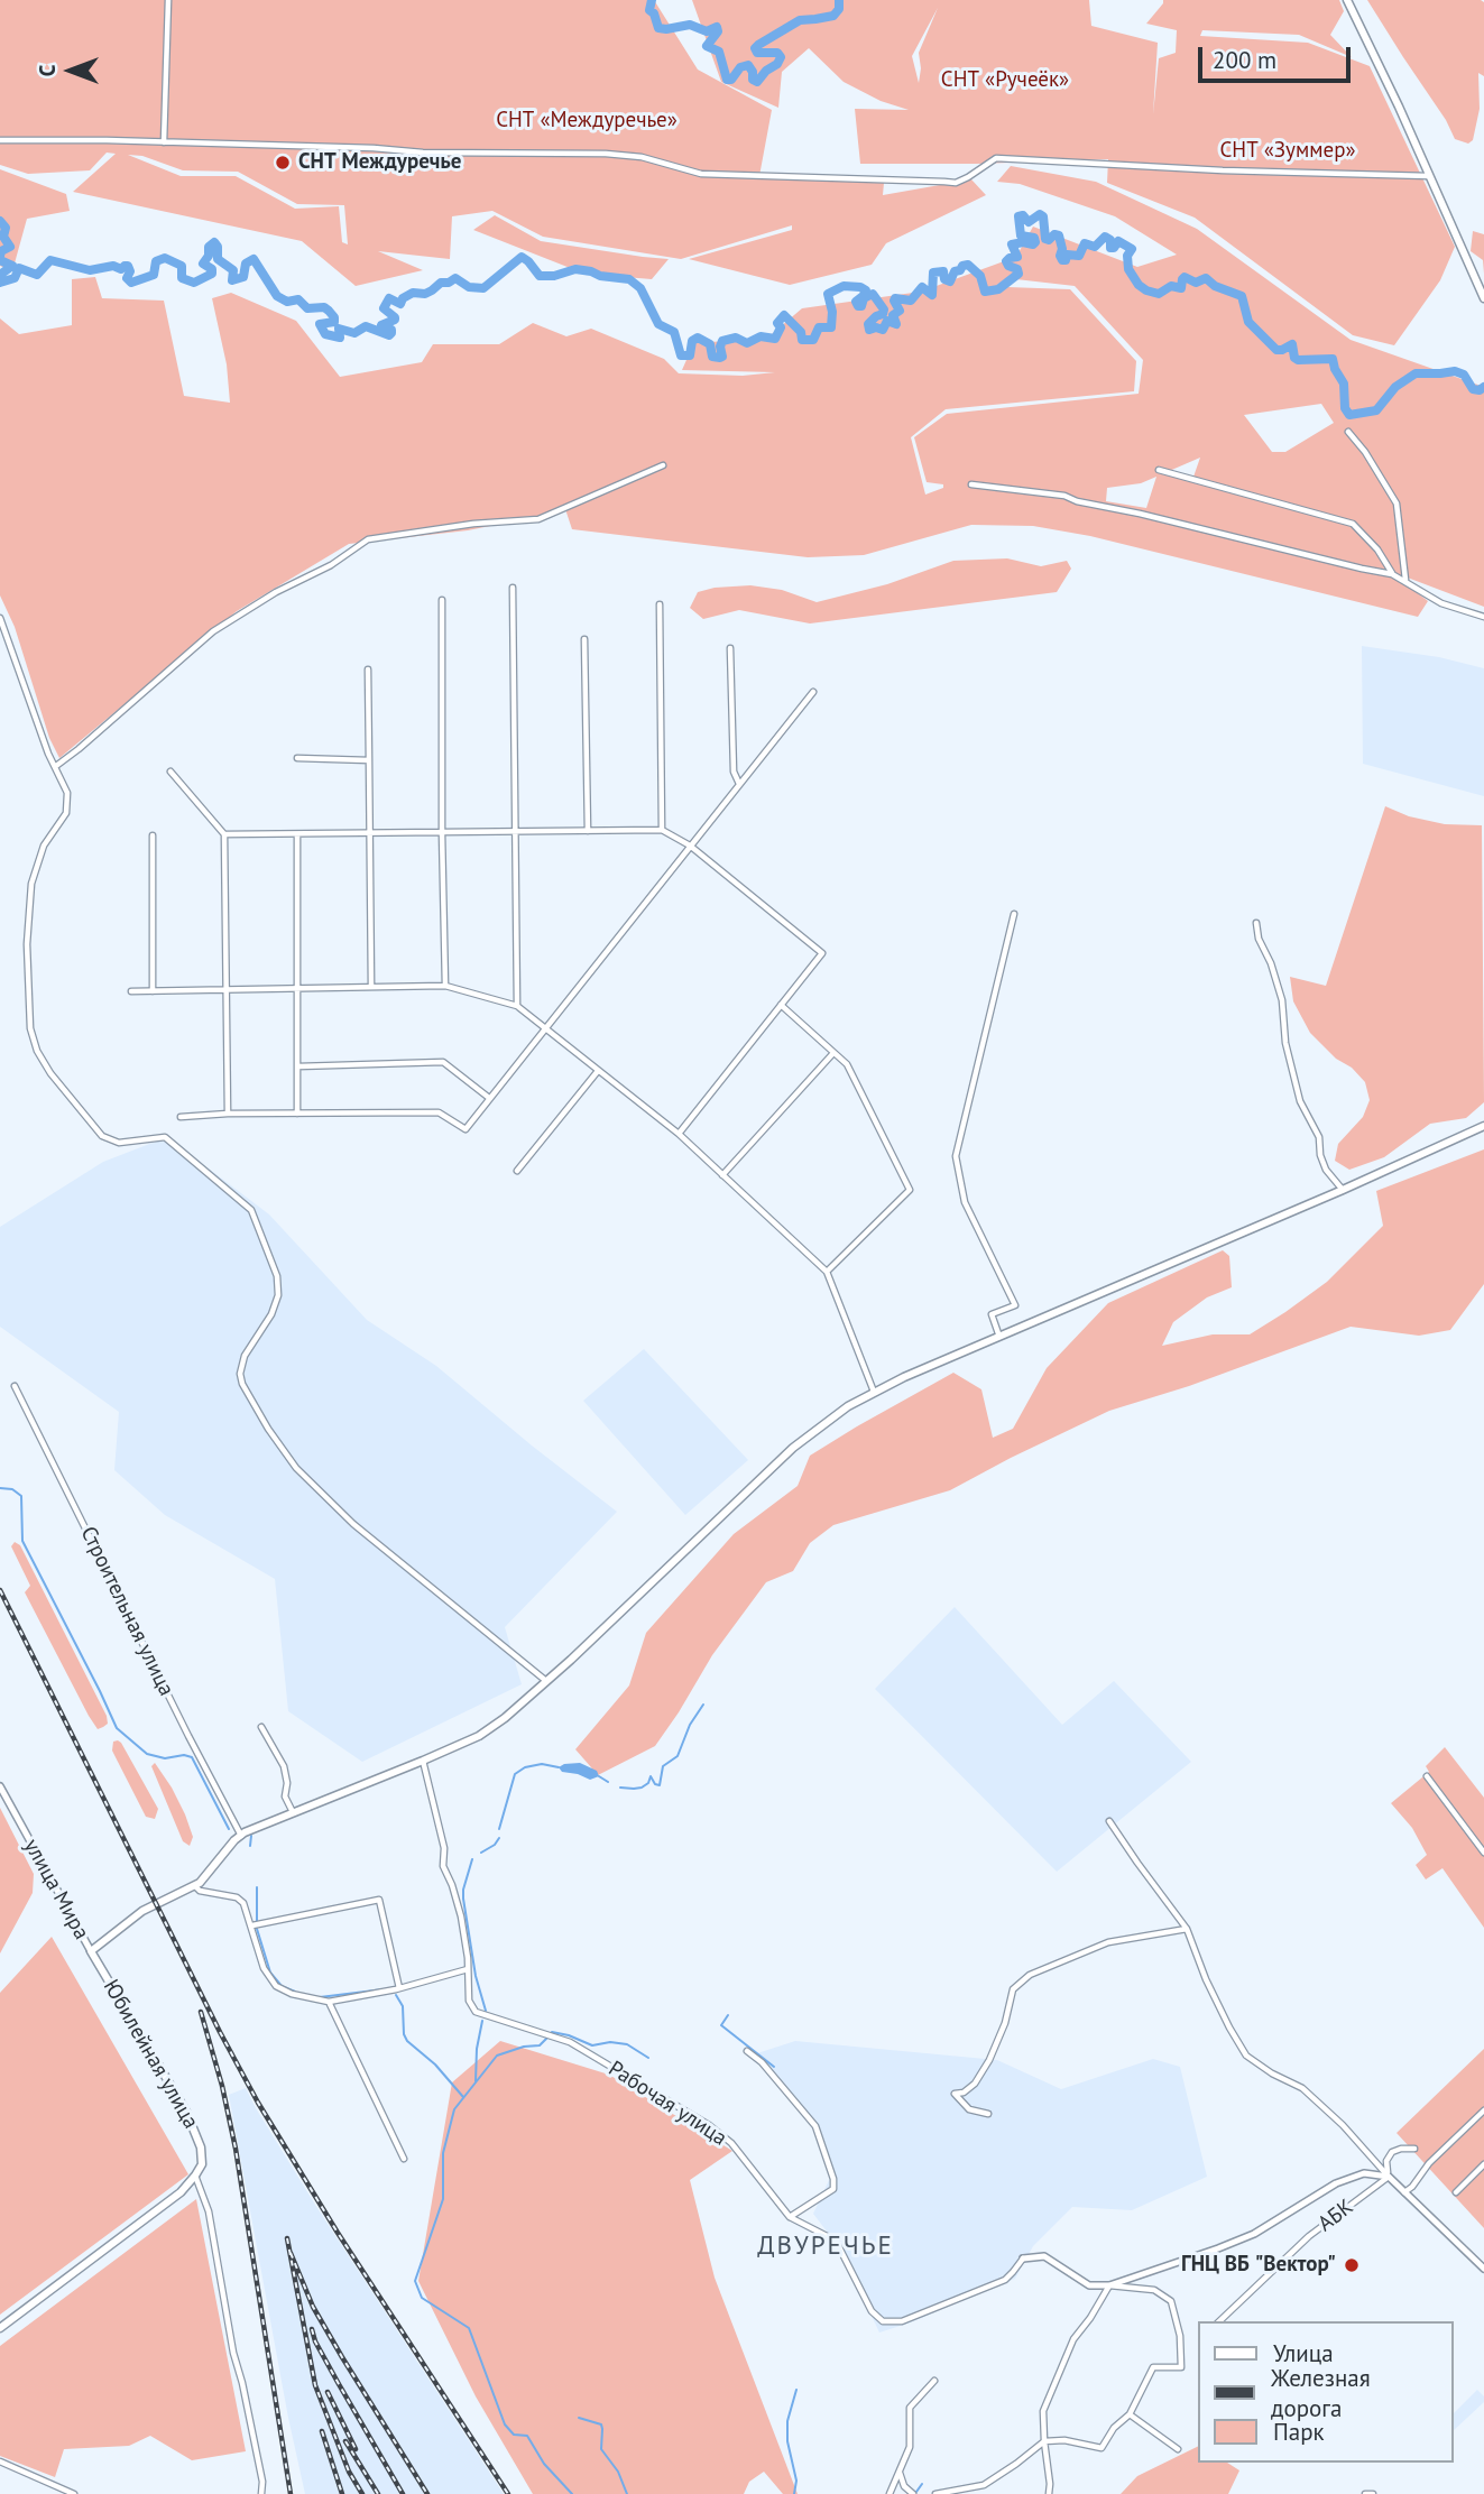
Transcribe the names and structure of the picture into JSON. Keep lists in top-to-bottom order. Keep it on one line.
{"streets":{"main road":["Юбилейная улица"],"street":["Строительная улица","улица Мира","Рабочая улица","АБК"]},"crossings":[["улица Мира","Юбилейная улица"]],"districts":["ДВУРЕЧЬЕ"],"parks":["СНТ «Ручеёк»","СНТ «Междуречье»","СНТ «Зуммер»"],"places":["СНТ Междуречье","ГНЦ ВБ \"Вектор\""],"legend":["Улица","Железная дорога","Парк"],"scale_bar":"200 m","north":"left"}
